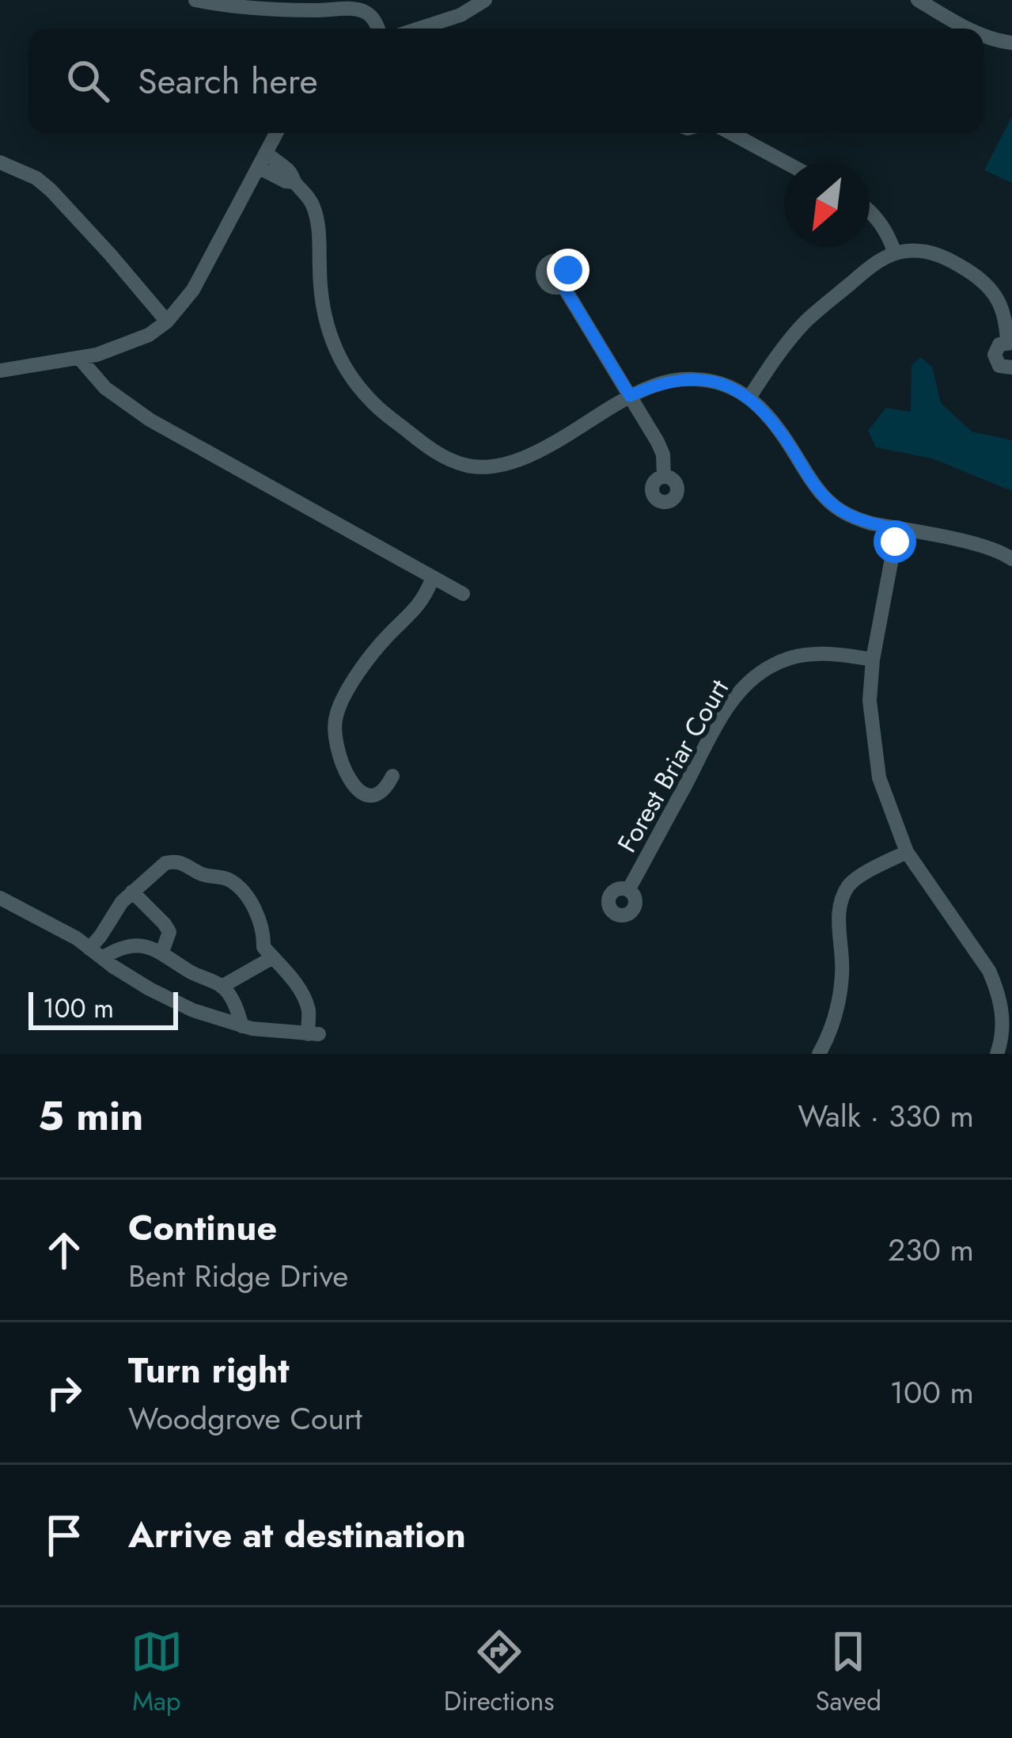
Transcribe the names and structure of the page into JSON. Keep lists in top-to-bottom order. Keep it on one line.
{"streets":{"street":["Forest Briar Court"]},"scale_bar":"100 m","north":"bottom left","page":{"search":"Search here","scale":"100 m","heading":["5 min","Walk · 330 m"],"list":[["Continue","Bent Ridge Drive","230 m"],["Turn right","Woodgrove Court","100 m"],"Arrive at destination"],"nav":["Map","Directions","Saved"]}}
